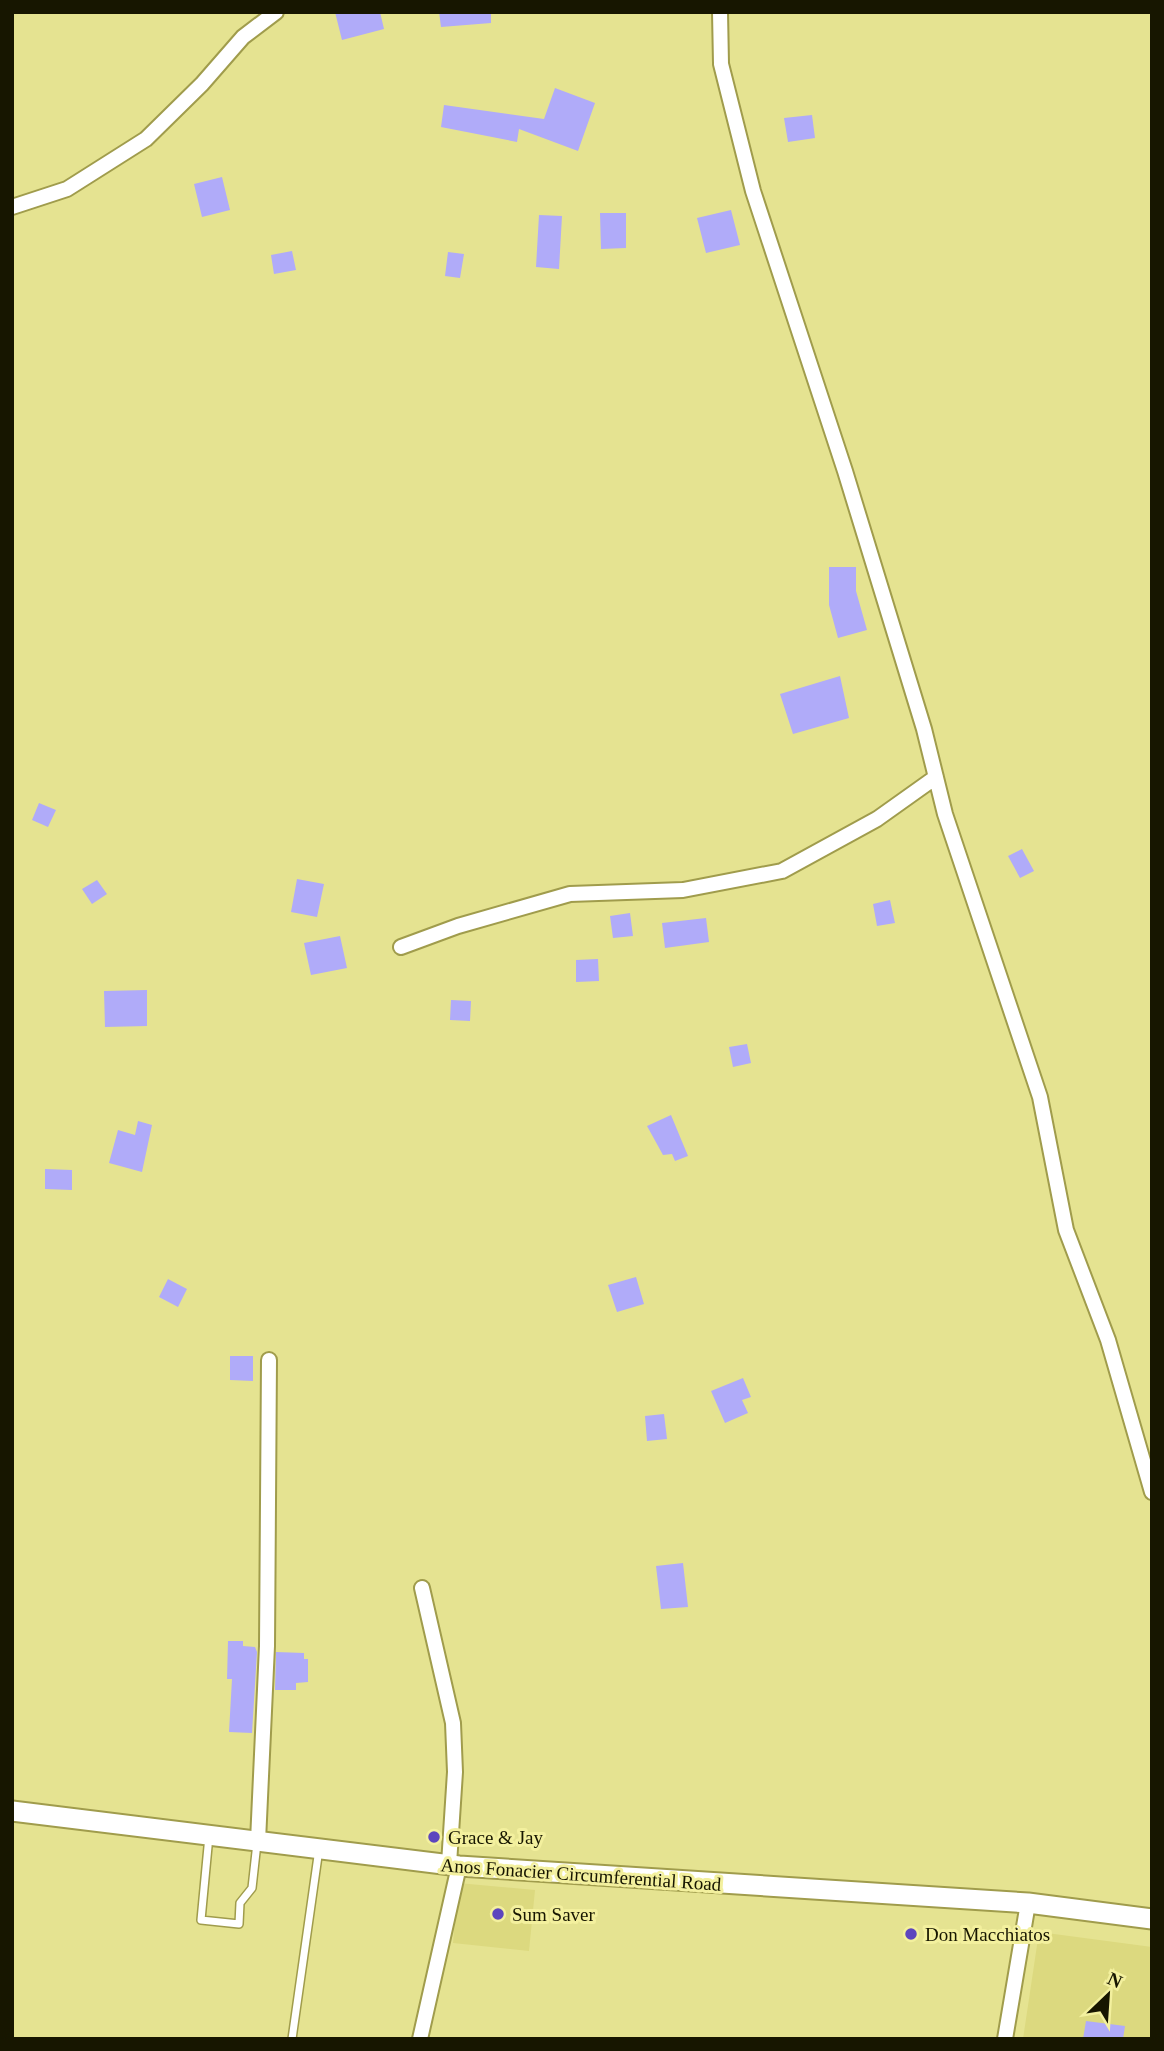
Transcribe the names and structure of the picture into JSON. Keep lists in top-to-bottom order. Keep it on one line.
{"streets":{"main road":["Anos Fonacier Circumferential Road"]},"places":["Grace & Jay","Sum Saver","Don Macchiatos"],"north":"top right"}
